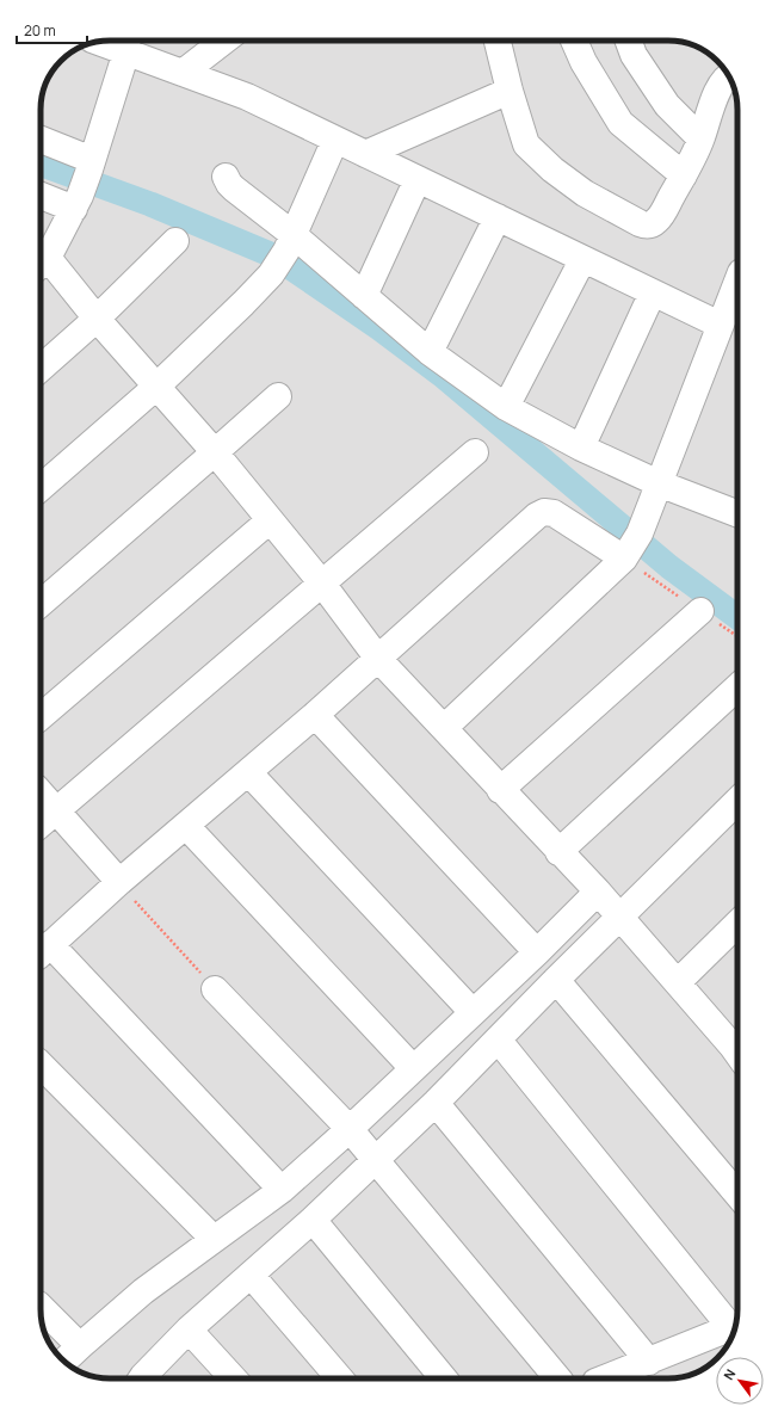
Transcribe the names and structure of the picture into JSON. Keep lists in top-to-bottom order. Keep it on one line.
{"scale_bar":"20 m","north":"top left"}
